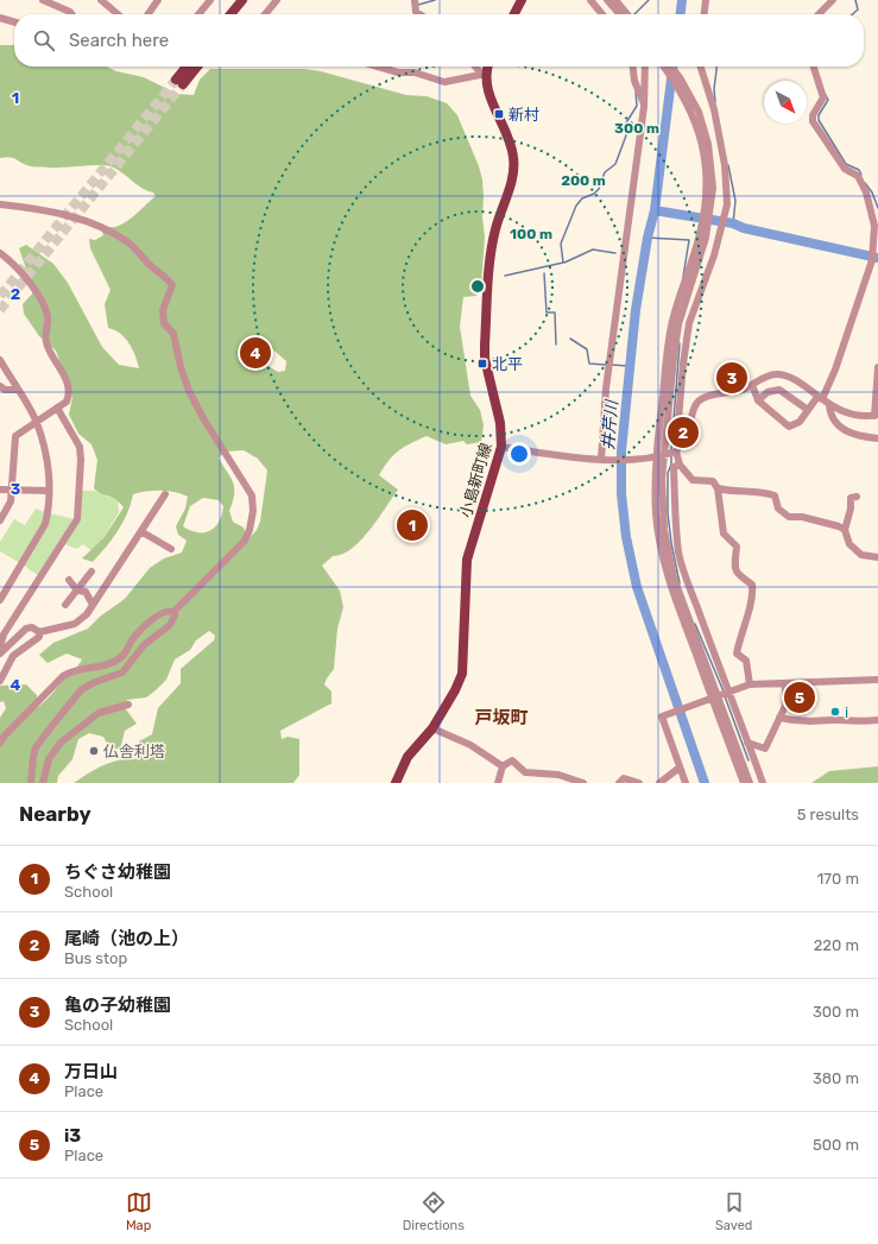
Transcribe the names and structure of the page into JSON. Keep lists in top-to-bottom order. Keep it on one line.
{"streets":{"main road":["小島新町線"]},"districts":["戸坂町"],"water":["井芹川"],"places":{"transit":["新村","北平"],"other":["i","仏舎利塔"]},"north":"bottom right","page":{"search":"Search here","pins":["4","3","2","1","5"],"heading":["Nearby","5 results"],"list":[{"mark":"1","name":"ちぐさ幼稚園","note":"School","value":"170 m"},{"mark":"2","name":"尾崎（池の上）","note":"Bus stop","value":"220 m"},{"mark":"3","name":"亀の子幼稚園","note":"School","value":"300 m"},{"mark":"4","name":"万日山","note":"Place","value":"380 m"},{"mark":"5","name":"i3","note":"Place","value":"500 m"}],"nav":["Map","Directions","Saved"]},"grid":{"rows":["1","2","3","4"]},"rings":["300 m","200 m","100 m"]}
